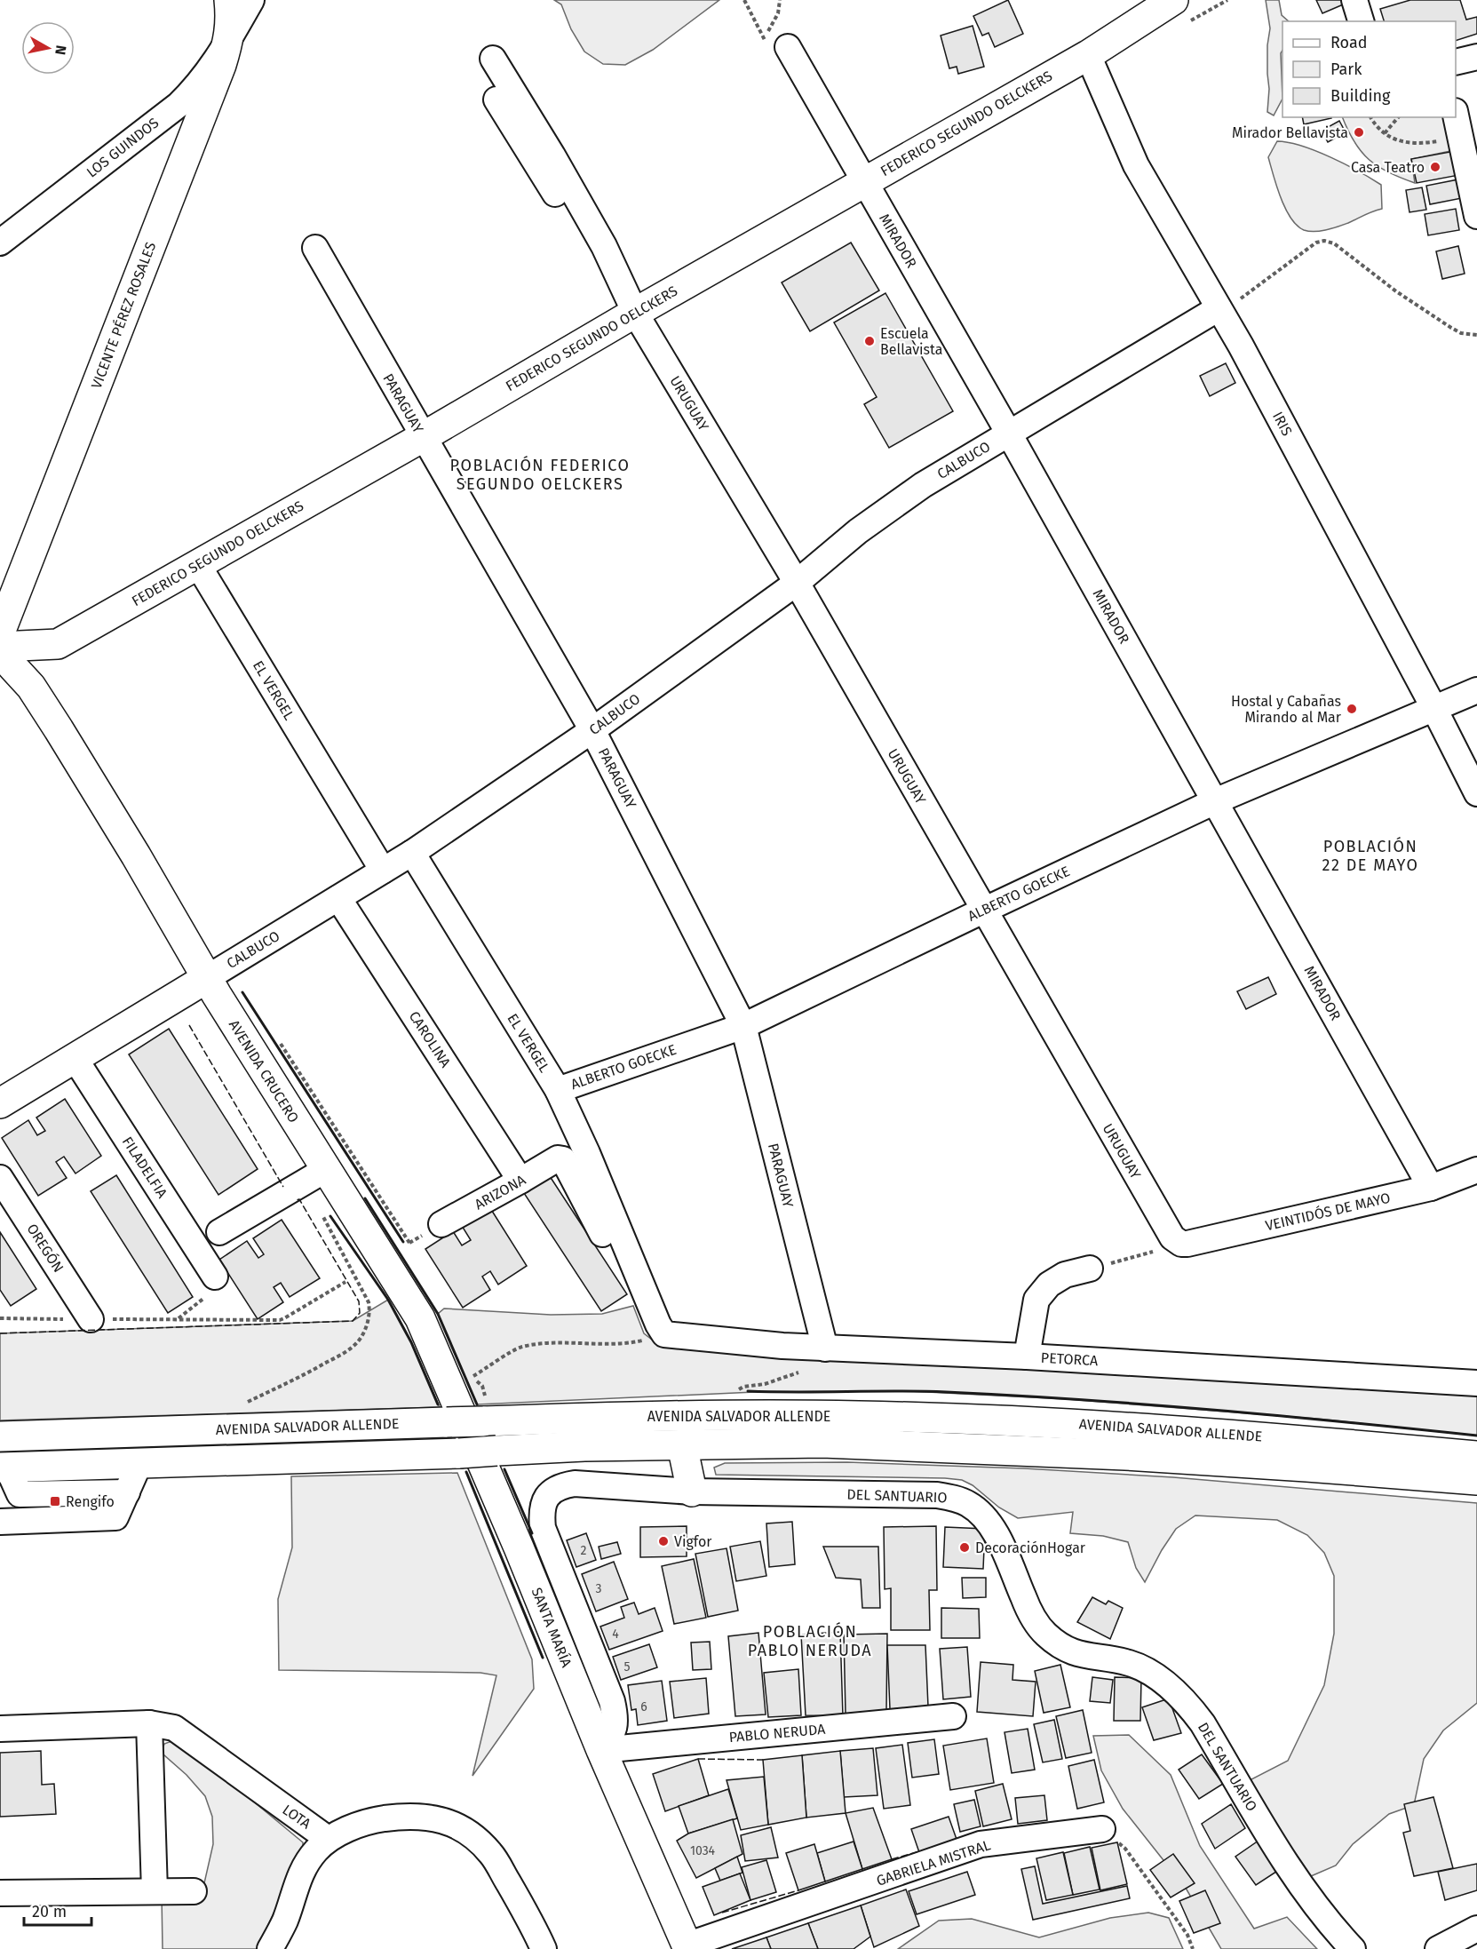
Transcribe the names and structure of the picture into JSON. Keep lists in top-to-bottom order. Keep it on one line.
{"streets":{"main road":["FEDERICO SEGUNDO OELCKERS","VICENTE PÉREZ ROSALES","CALBUCO","AVENIDA CRUCERO","AVENIDA SALVADOR ALLENDE","SANTA MARÍA"],"street":["LOS GUINDOS","MIRADOR","PARAGUAY","URUGUAY","IRIS","EL VERGEL","ALBERTO GOECKE","CAROLINA","FILADELFIA","ARIZONA","VEINTIDÓS DE MAYO","OREGÓN","PETORCA","DEL SANTUARIO","PABLO NERUDA","LOTA","GABRIELA MISTRAL"]},"crossings":[["FEDERICO SEGUNDO OELCKERS","MIRADOR"],["FEDERICO SEGUNDO OELCKERS","PARAGUAY"],["FEDERICO SEGUNDO OELCKERS","URUGUAY"],["FEDERICO SEGUNDO OELCKERS","IRIS"],["FEDERICO SEGUNDO OELCKERS","EL VERGEL"],["LOS GUINDOS","VICENTE PÉREZ ROSALES"],["MIRADOR","CALBUCO"],["MIRADOR","ALBERTO GOECKE"],["MIRADOR","VEINTIDÓS DE MAYO"],["PARAGUAY","CALBUCO"],["PARAGUAY","ALBERTO GOECKE"],["PARAGUAY","PETORCA"],["URUGUAY","CALBUCO"],["URUGUAY","ALBERTO GOECKE"],["URUGUAY","VEINTIDÓS DE MAYO"],["IRIS","CALBUCO"],["IRIS","ALBERTO GOECKE"],["CALBUCO","EL VERGEL"],["CALBUCO","CAROLINA"],["CALBUCO","AVENIDA CRUCERO"],["CALBUCO","FILADELFIA"],["EL VERGEL","ALBERTO GOECKE"],["EL VERGEL","PETORCA"],["CAROLINA","ARIZONA"],["AVENIDA CRUCERO","SANTA MARÍA"],["DEL SANTUARIO","SANTA MARÍA"],["SANTA MARÍA","PABLO NERUDA"],["SANTA MARÍA","GABRIELA MISTRAL"]],"districts":["POBLACIÓN FEDERICO SEGUNDO OELCKERS","POBLACIÓN 22 DE MAYO","POBLACIÓN PABLO NERUDA"],"places":{"other":["Mirador Bellavista","Casa Teatro","Escuela Bellavista","Hostal y Cabañas Mirando al Mar","Vigfor","DecoraciónHogar"],"transit":["Rengifo"]},"house_numbers":["2","3","4","5","6","1034"],"legend":["Road","Park","Building"],"scale_bar":"20 m","north":"right"}
